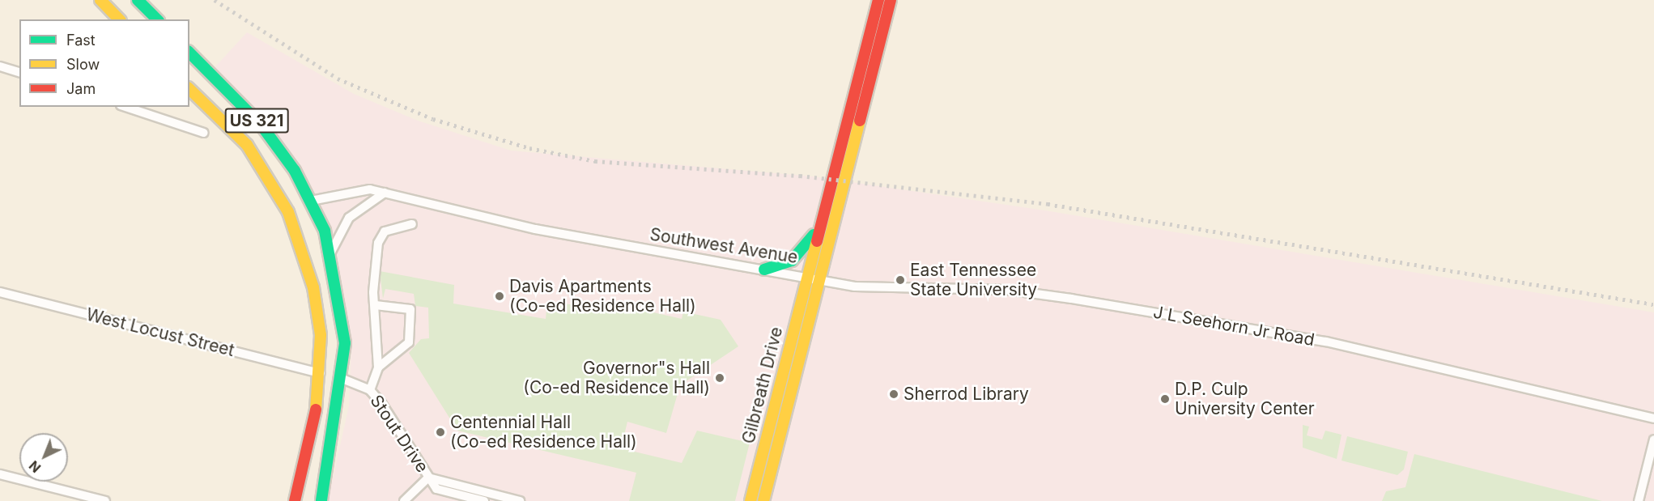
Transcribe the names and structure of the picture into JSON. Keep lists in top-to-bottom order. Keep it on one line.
{"streets":{"main road":["US 321","Southwest Avenue","Gilbreath Drive"],"street":["J L Seehorn Jr Road","West Locust Street","Stout Drive"]},"crossings":[["US 321","Southwest Avenue"],["US 321","West Locust Street"],["US 321","Stout Drive"],["Southwest Avenue","J L Seehorn Jr Road"],["Southwest Avenue","Gilbreath Drive"],["J L Seehorn Jr Road","Gilbreath Drive"]],"places":["East Tennessee State University","Davis Apartments (Co-ed Residence Hall)","Governor\"s Hall (Co-ed Residence Hall)","Sherrod Library","D.P. Culp University Center","Centennial Hall (Co-ed Residence Hall)"],"legend":["Fast","Slow","Jam"],"north":"bottom left"}
